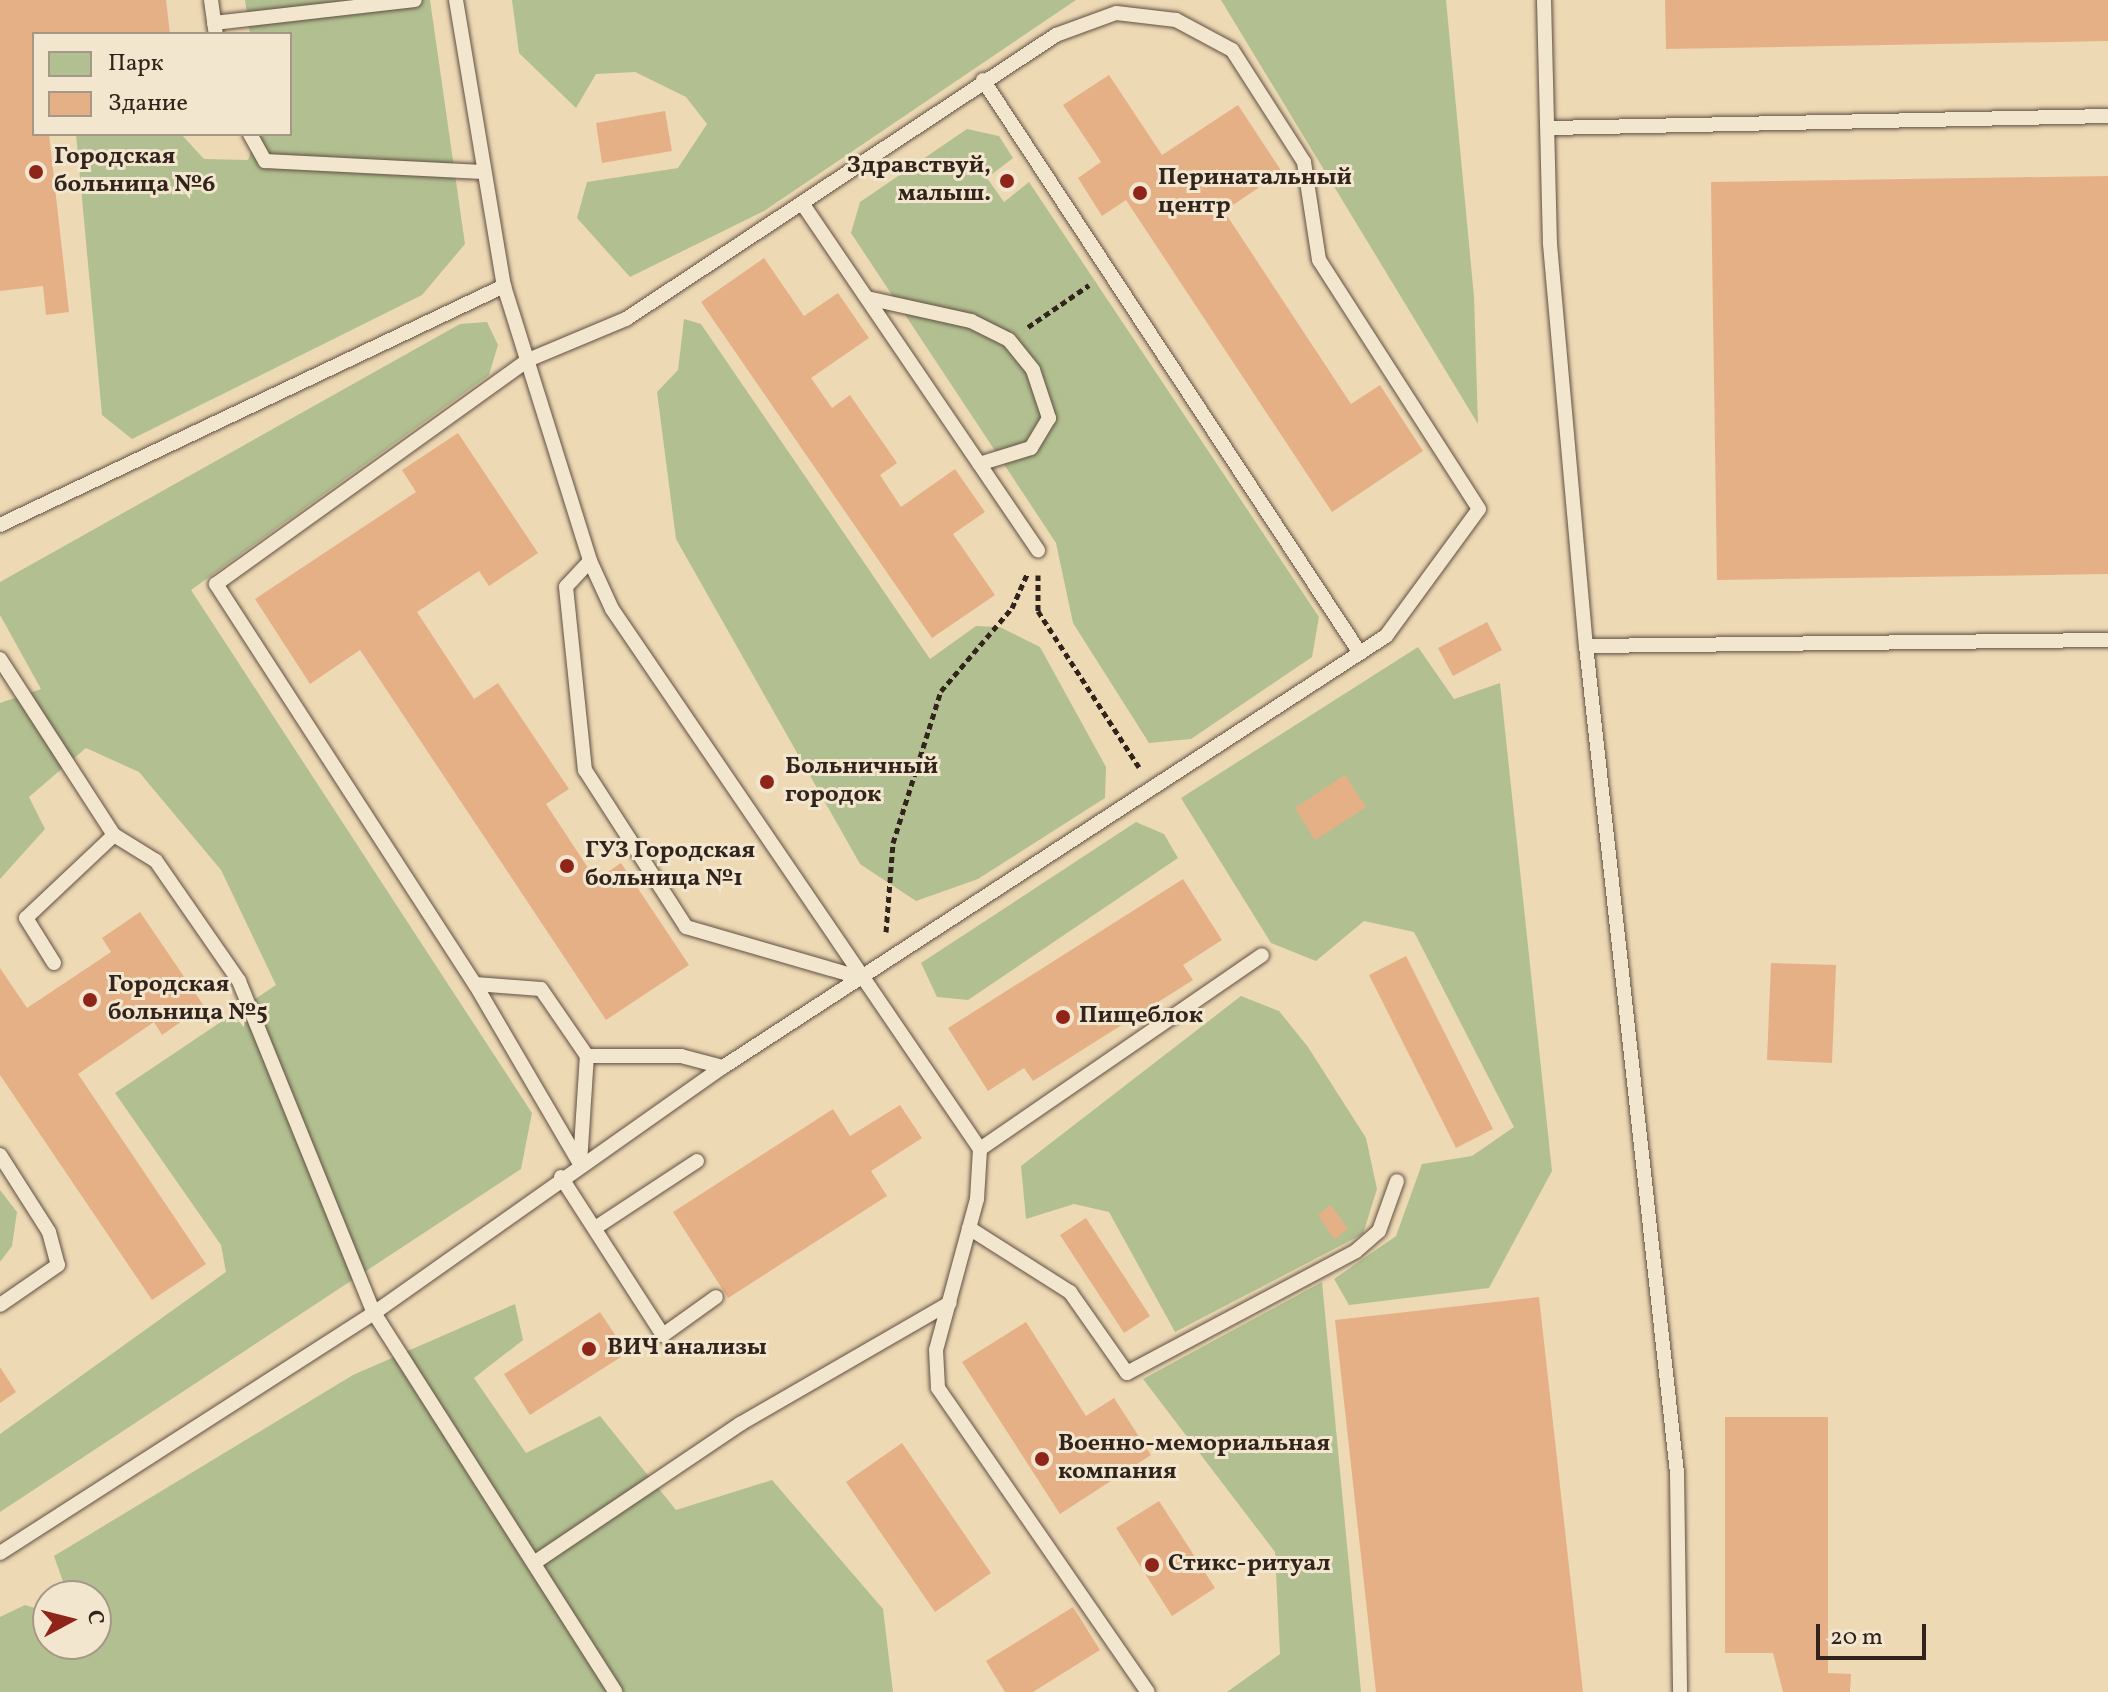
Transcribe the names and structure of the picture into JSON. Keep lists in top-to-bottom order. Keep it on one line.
{"places":["Городская больница №6","Здравствуй, малыш.","Перинатальный центр","Больничный городок","ГУЗ Городская больница №1","Городская больница №5","Пищеблок","ВИЧ анализы","Военно-мемориальная компания","Стикс-ритуал"],"legend":["Парк","Здание"],"scale_bar":"20 m","north":"right"}
